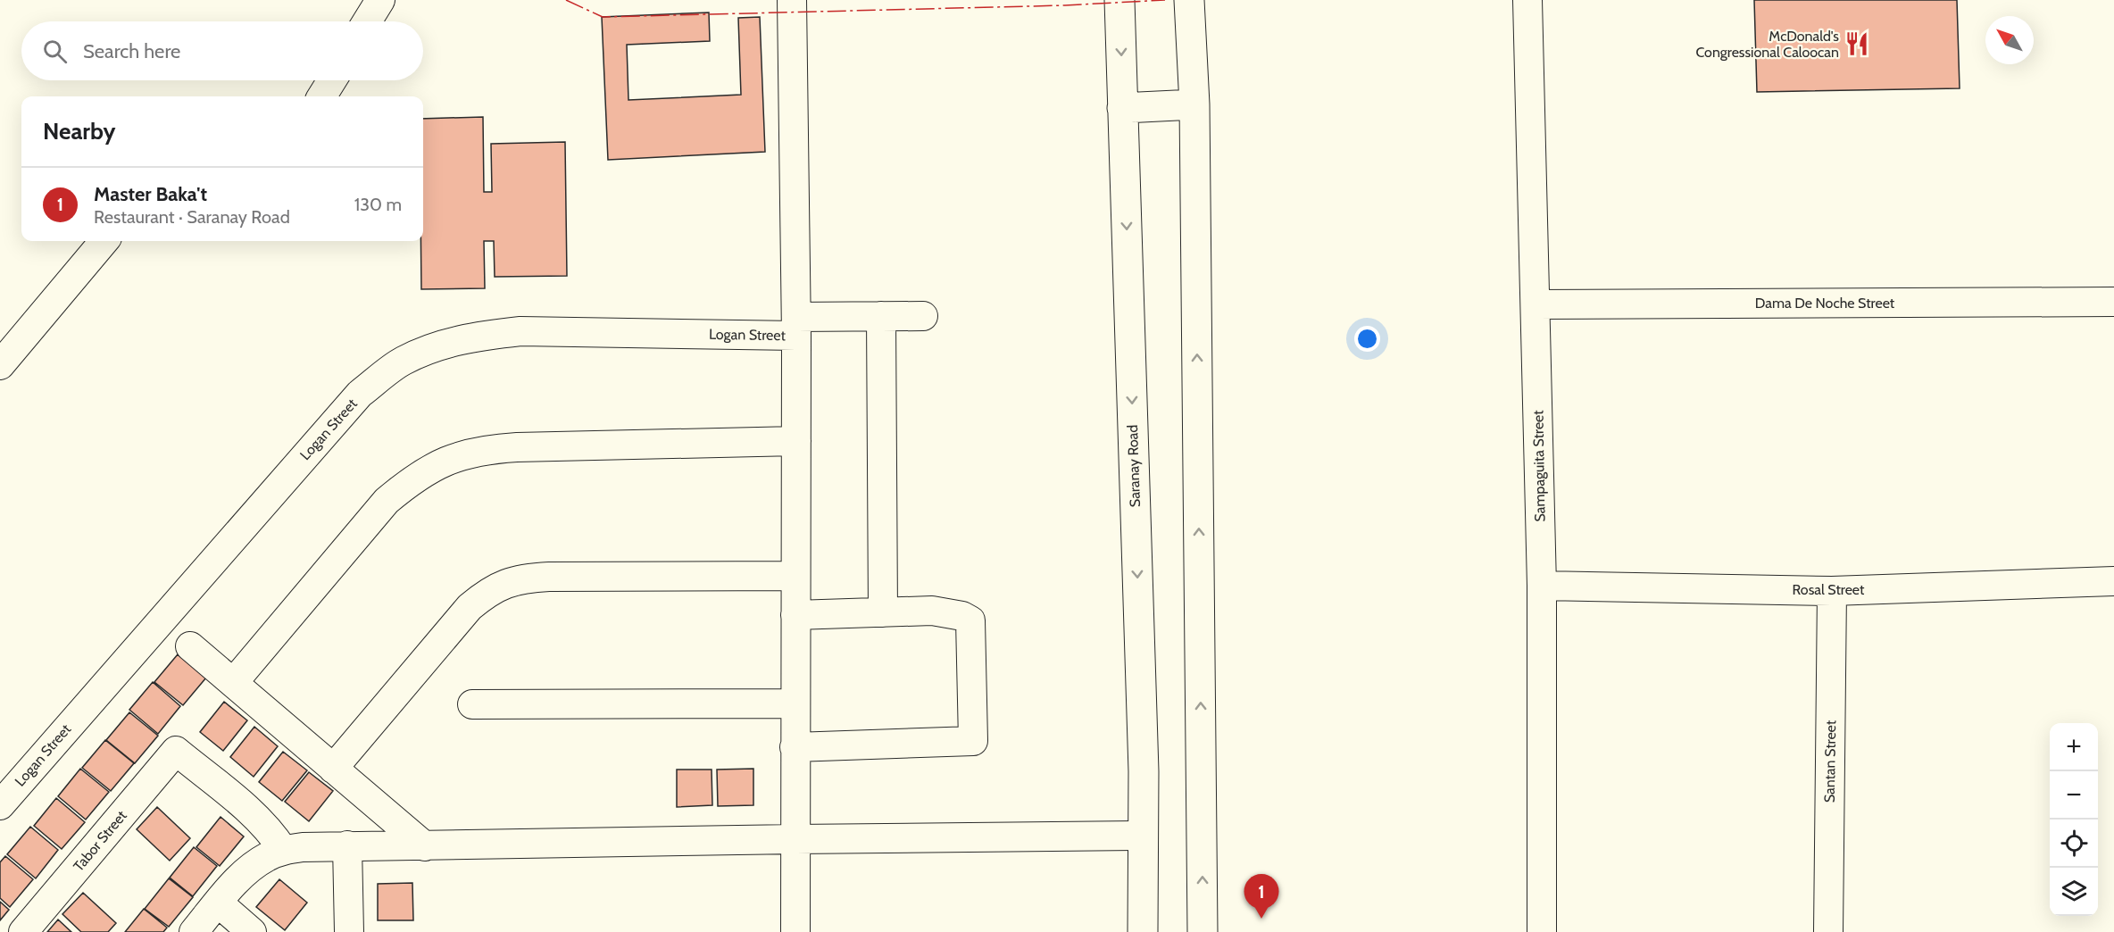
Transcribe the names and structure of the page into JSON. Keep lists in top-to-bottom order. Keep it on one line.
{"streets":{"street":["Dama De Noche Street","Logan Street","Saranay Road","Sampaguita Street","Rosal Street","Santan Street","Tabor Street"]},"crossings":[["Dama De Noche Street","Sampaguita Street"],["Sampaguita Street","Rosal Street"],["Rosal Street","Santan Street"]],"places":{"restaurant":["McDonald's Congressional Caloocan"]},"north":"top left","page":{"search":"Search here","heading":"Nearby","list":[{"mark":"1","name":"Master Baka't","note":"Restaurant · Saranay Road","value":"130 m"}],"map_buttons":["+","−"],"pins":"1"}}
